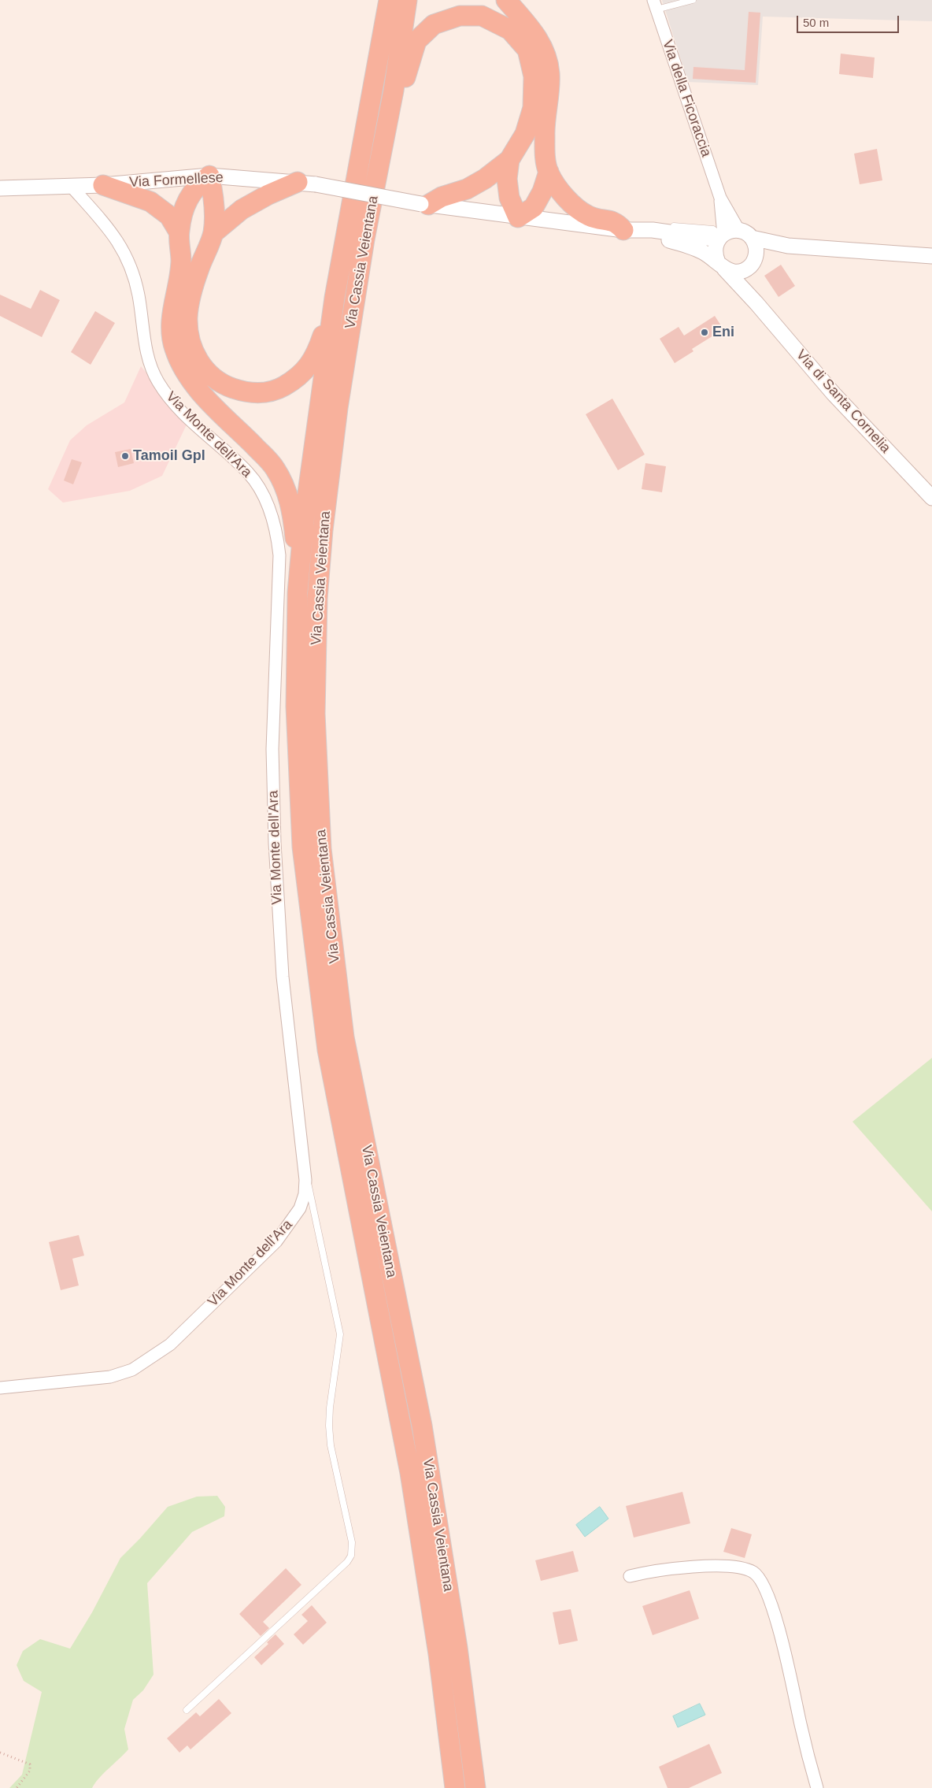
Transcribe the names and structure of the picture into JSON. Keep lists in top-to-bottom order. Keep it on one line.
{"streets":{"highway":["Via Cassia Veientana"],"street":["Via della Ficoraccia","Via Formellese","Via di Santa Cornelia","Via Monte dell'Ara"]},"crossings":[["Via della Ficoraccia","Via di Santa Cornelia"],["Via Formellese","Via Monte dell'Ara"]],"places":["Eni","Tamoil Gpl"],"scale_bar":"50 m"}
